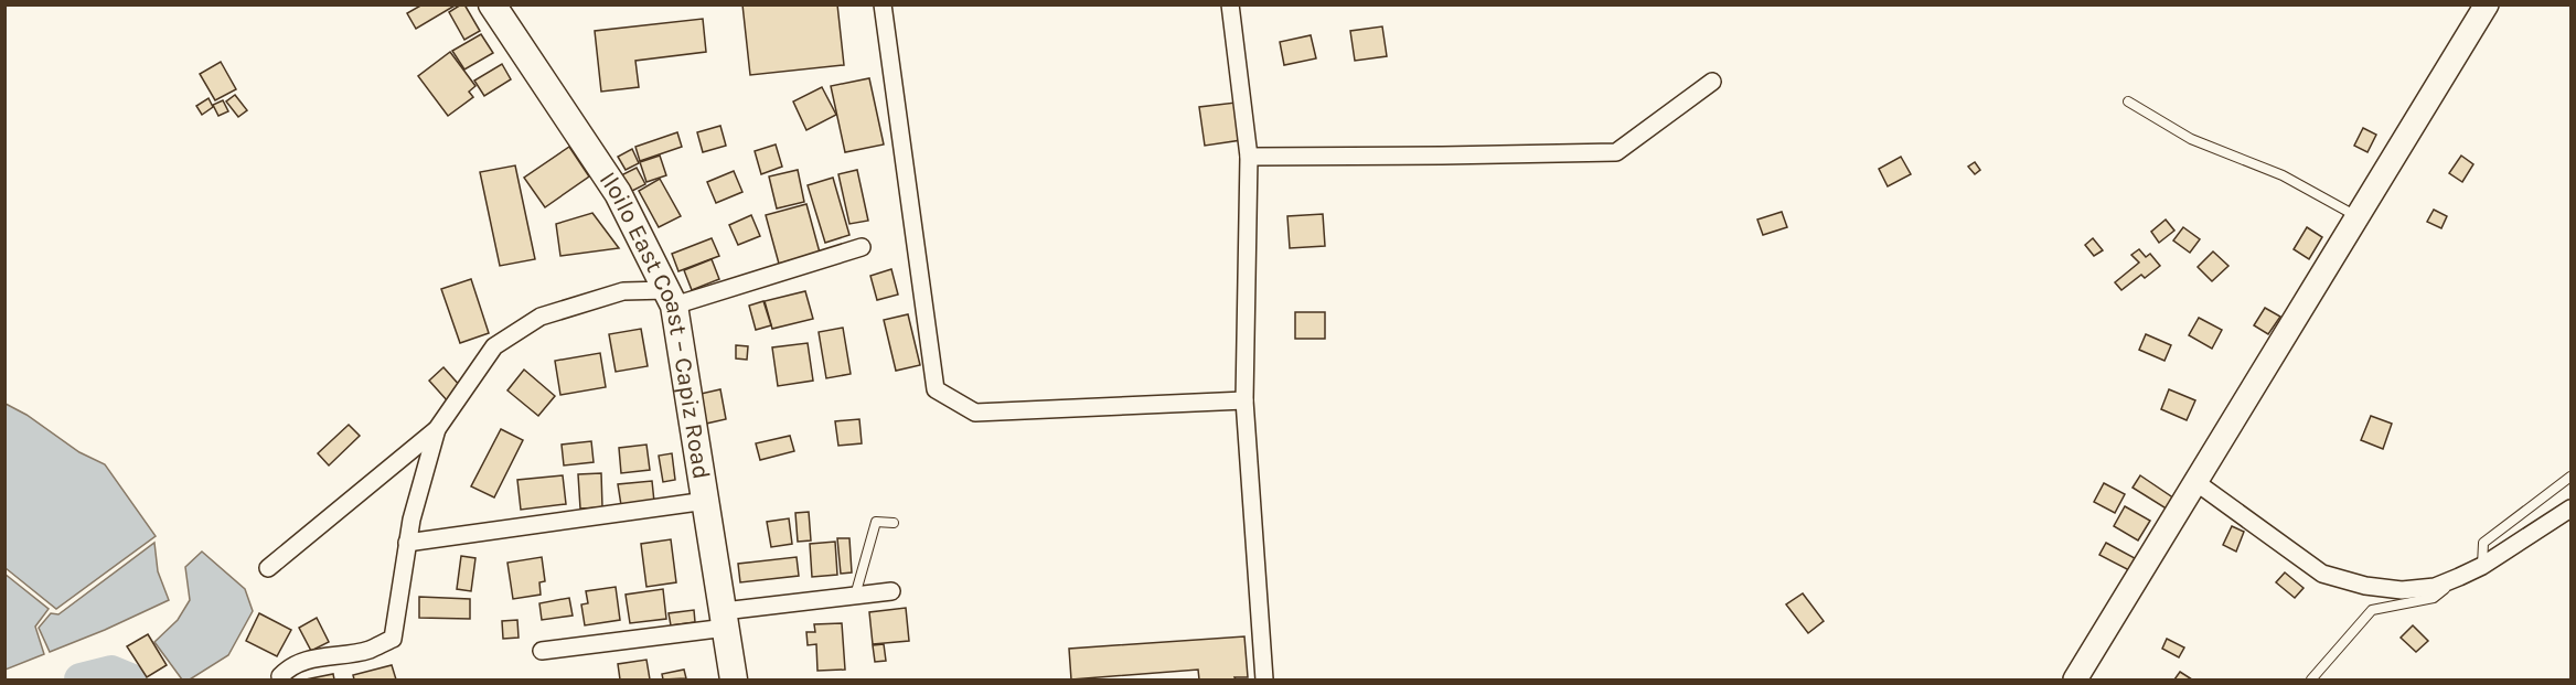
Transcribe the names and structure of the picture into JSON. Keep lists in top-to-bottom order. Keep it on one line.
{"streets":{"main road":["Iloilo East Coast – Capiz Road"]}}
